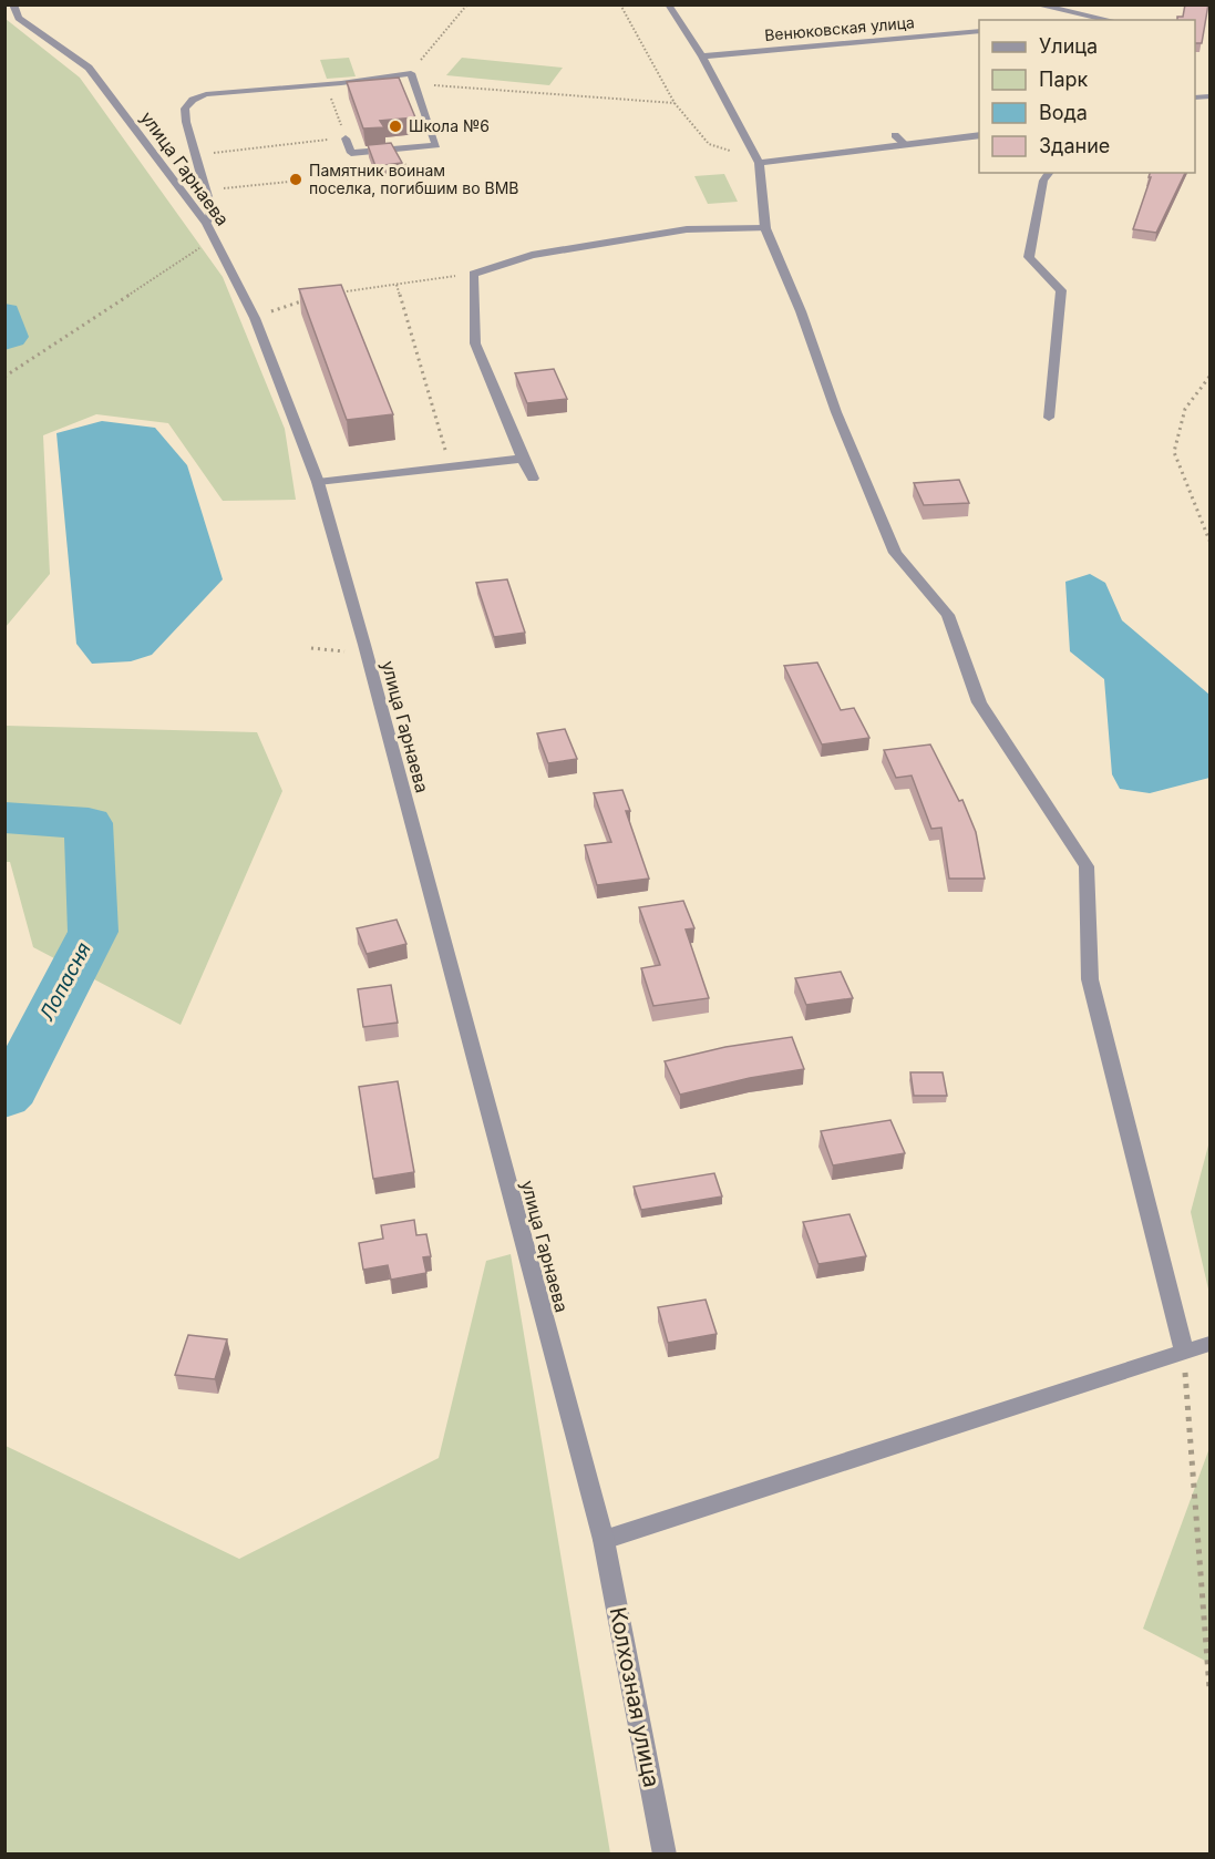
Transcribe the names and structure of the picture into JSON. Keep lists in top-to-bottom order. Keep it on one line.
{"streets":{"street":["Венюковская улица","улица Гарнаева","Колхозная улица"]},"crossings":[["улица Гарнаева","Колхозная улица"]],"water":["Лопасня"],"places":["Школа №6","Памятник воинам поселка, погибшим во ВМВ"],"legend":["Улица","Парк","Вода","Здание"]}
